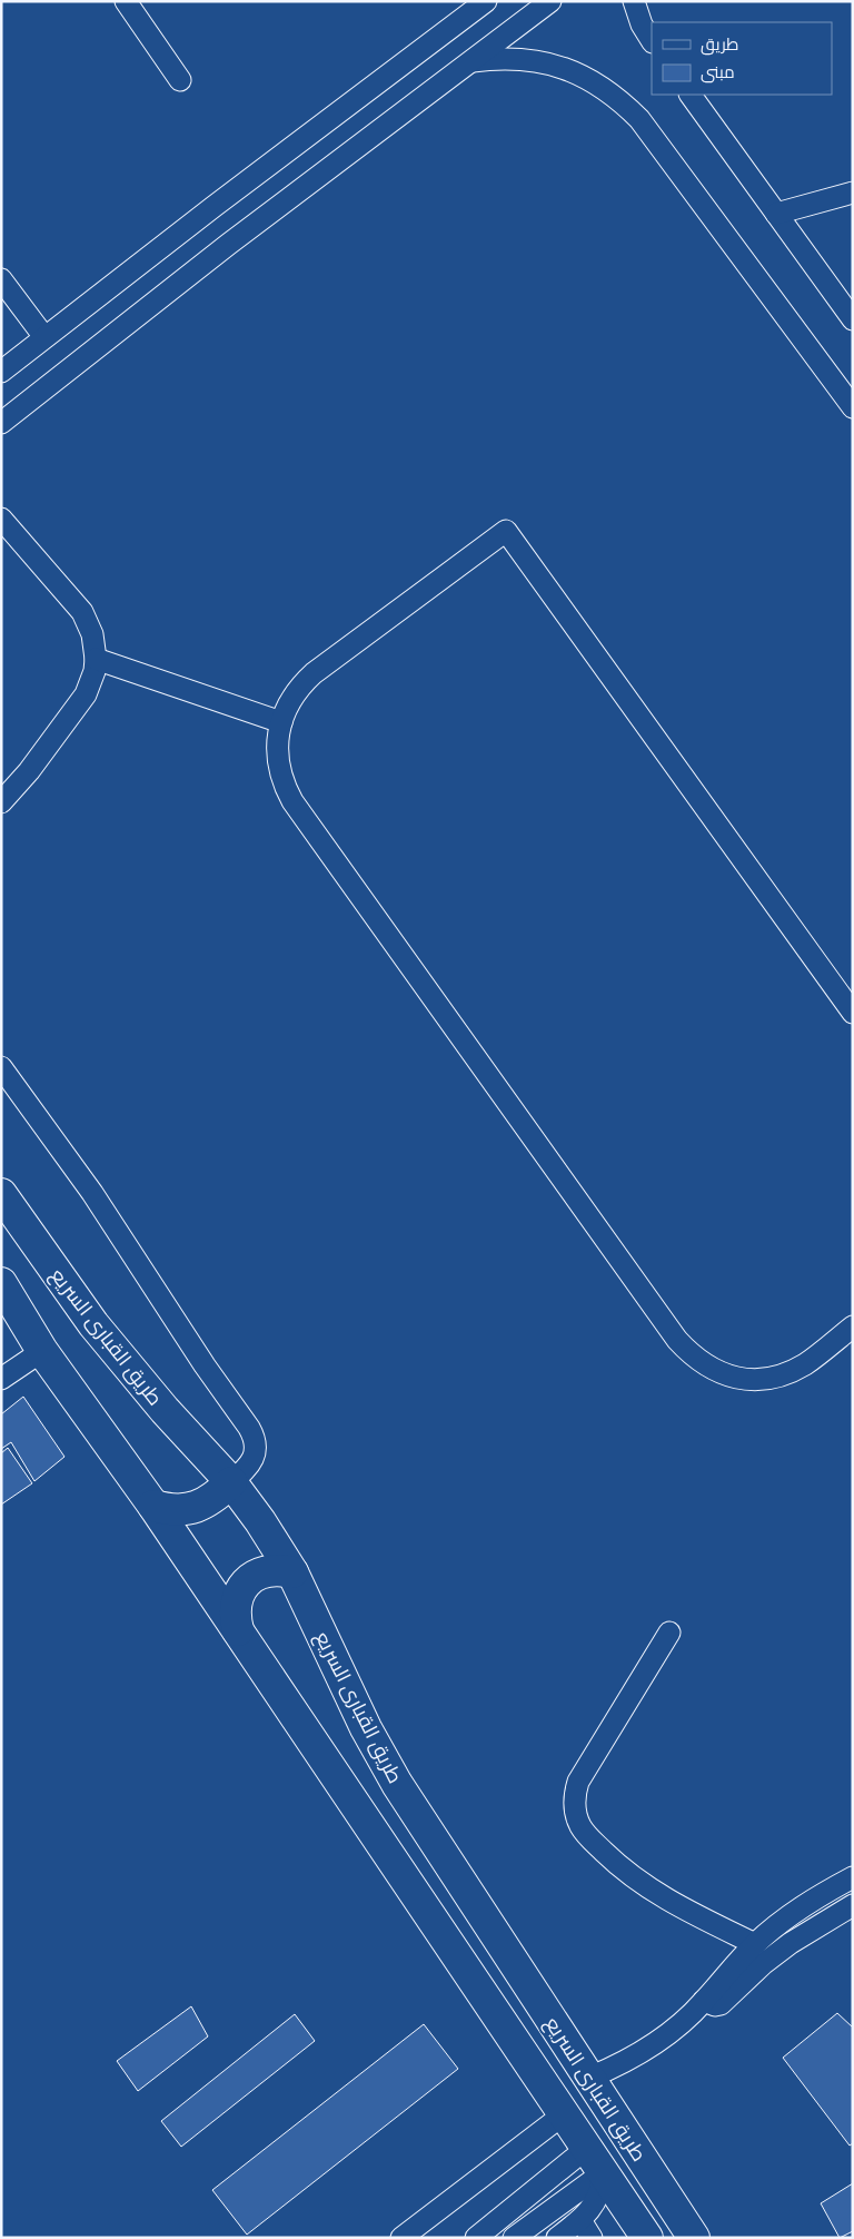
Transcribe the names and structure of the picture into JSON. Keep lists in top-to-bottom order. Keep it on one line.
{"streets":{"highway":["طريق القبارى السريع"]},"legend":["طريق","مبنى"]}
